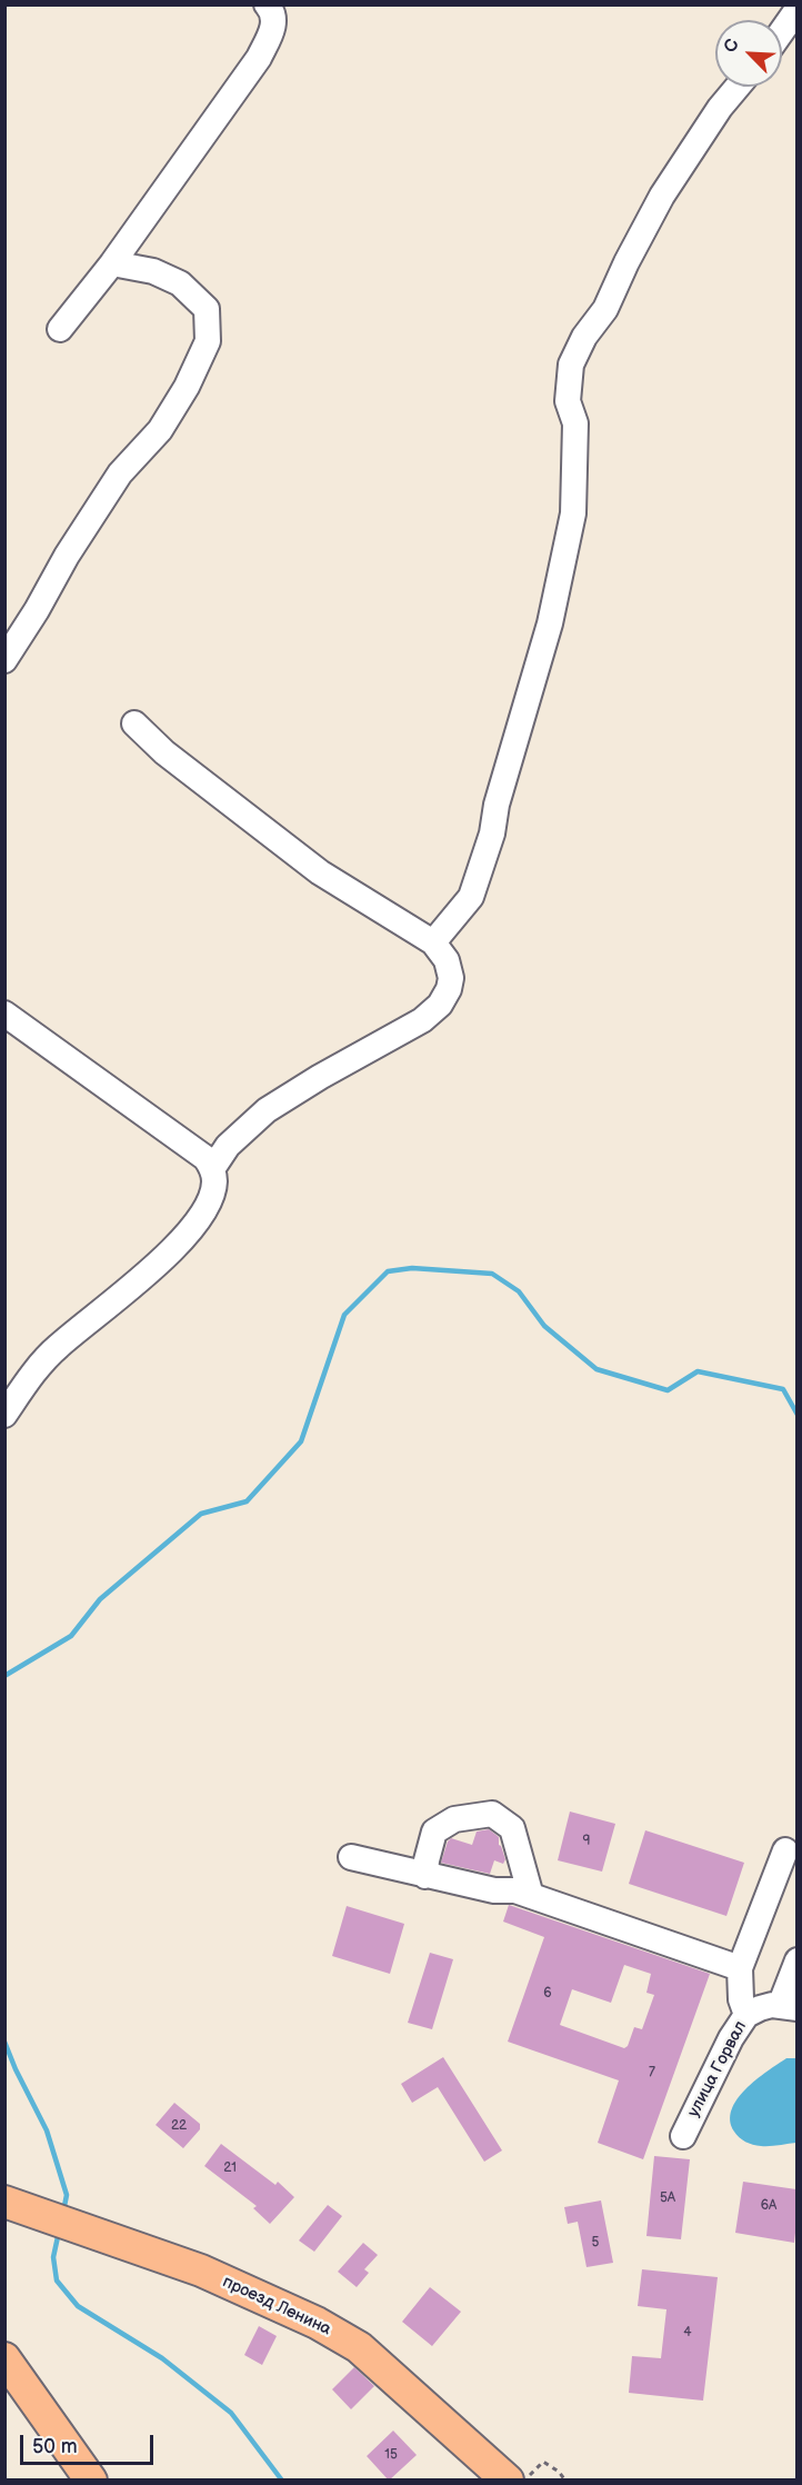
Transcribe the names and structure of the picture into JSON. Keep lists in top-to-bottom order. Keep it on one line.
{"streets":{"main road":["проезд Ленина"],"street":["улица Горвал"]},"house_numbers":["9","6","7","22","21","5А","6А","5","4","15"],"scale_bar":"50 m","north":"top left"}
